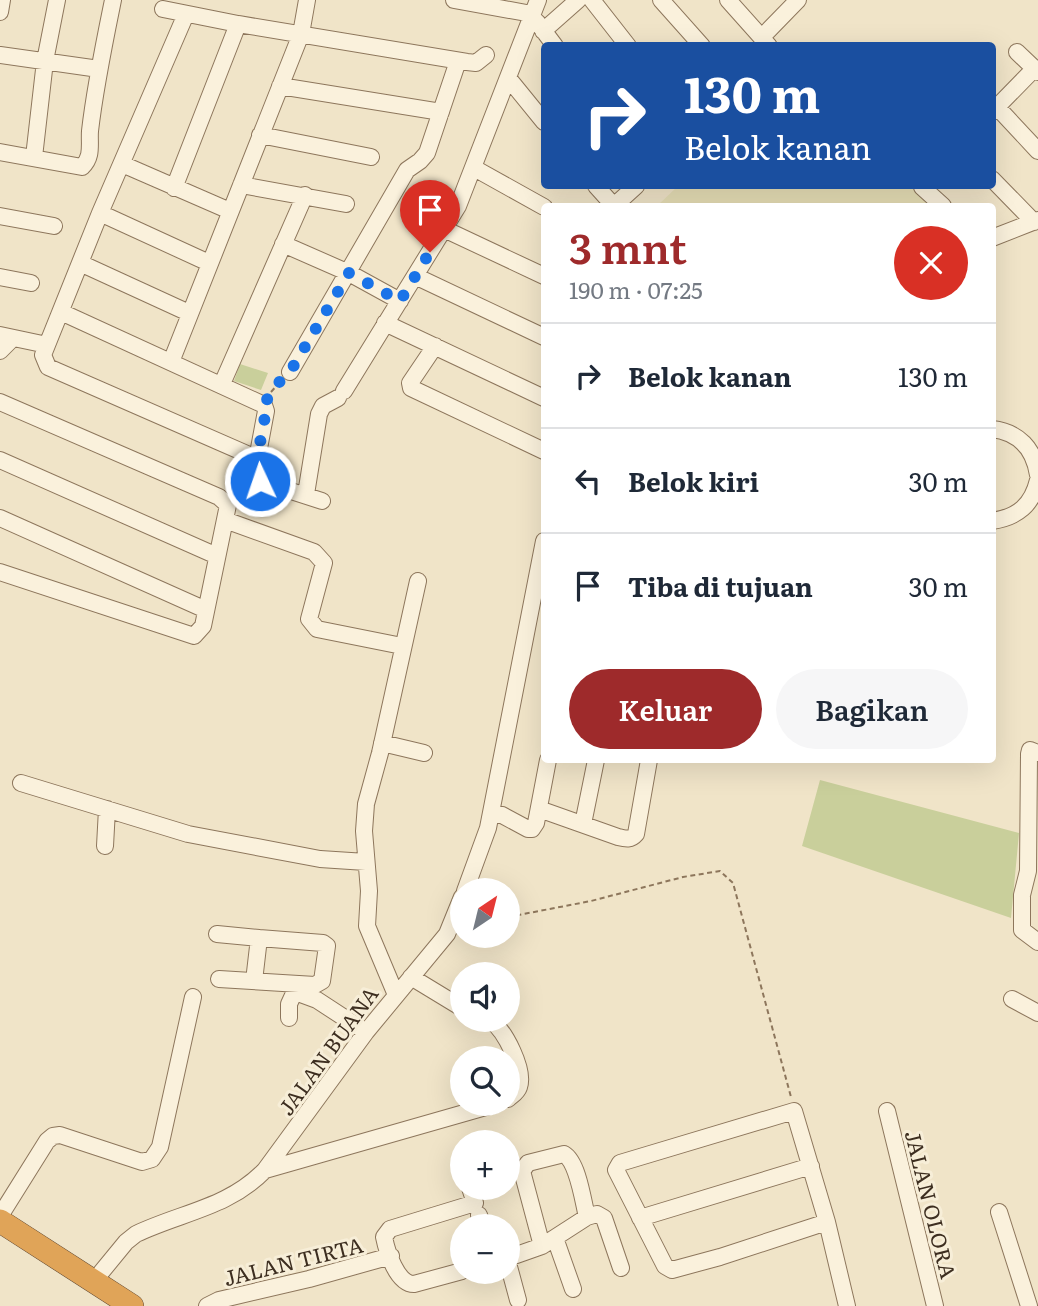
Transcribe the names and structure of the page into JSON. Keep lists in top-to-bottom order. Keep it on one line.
{"streets":{"street":["JALAN BUANA","JALAN OLORA","JALAN TIRTA"]},"north":"top right","page":{"turn":["130 m","Belok kanan"],"heading":["3 mnt","190 m · 07:25"],"list":[{"name":"Belok kanan","value":"130 m"},{"name":"Belok kiri","value":"30 m"},{"name":"Tiba di tujuan","value":"30 m"}],"buttons":["Keluar","Bagikan"],"map_buttons":["+","−"]}}
